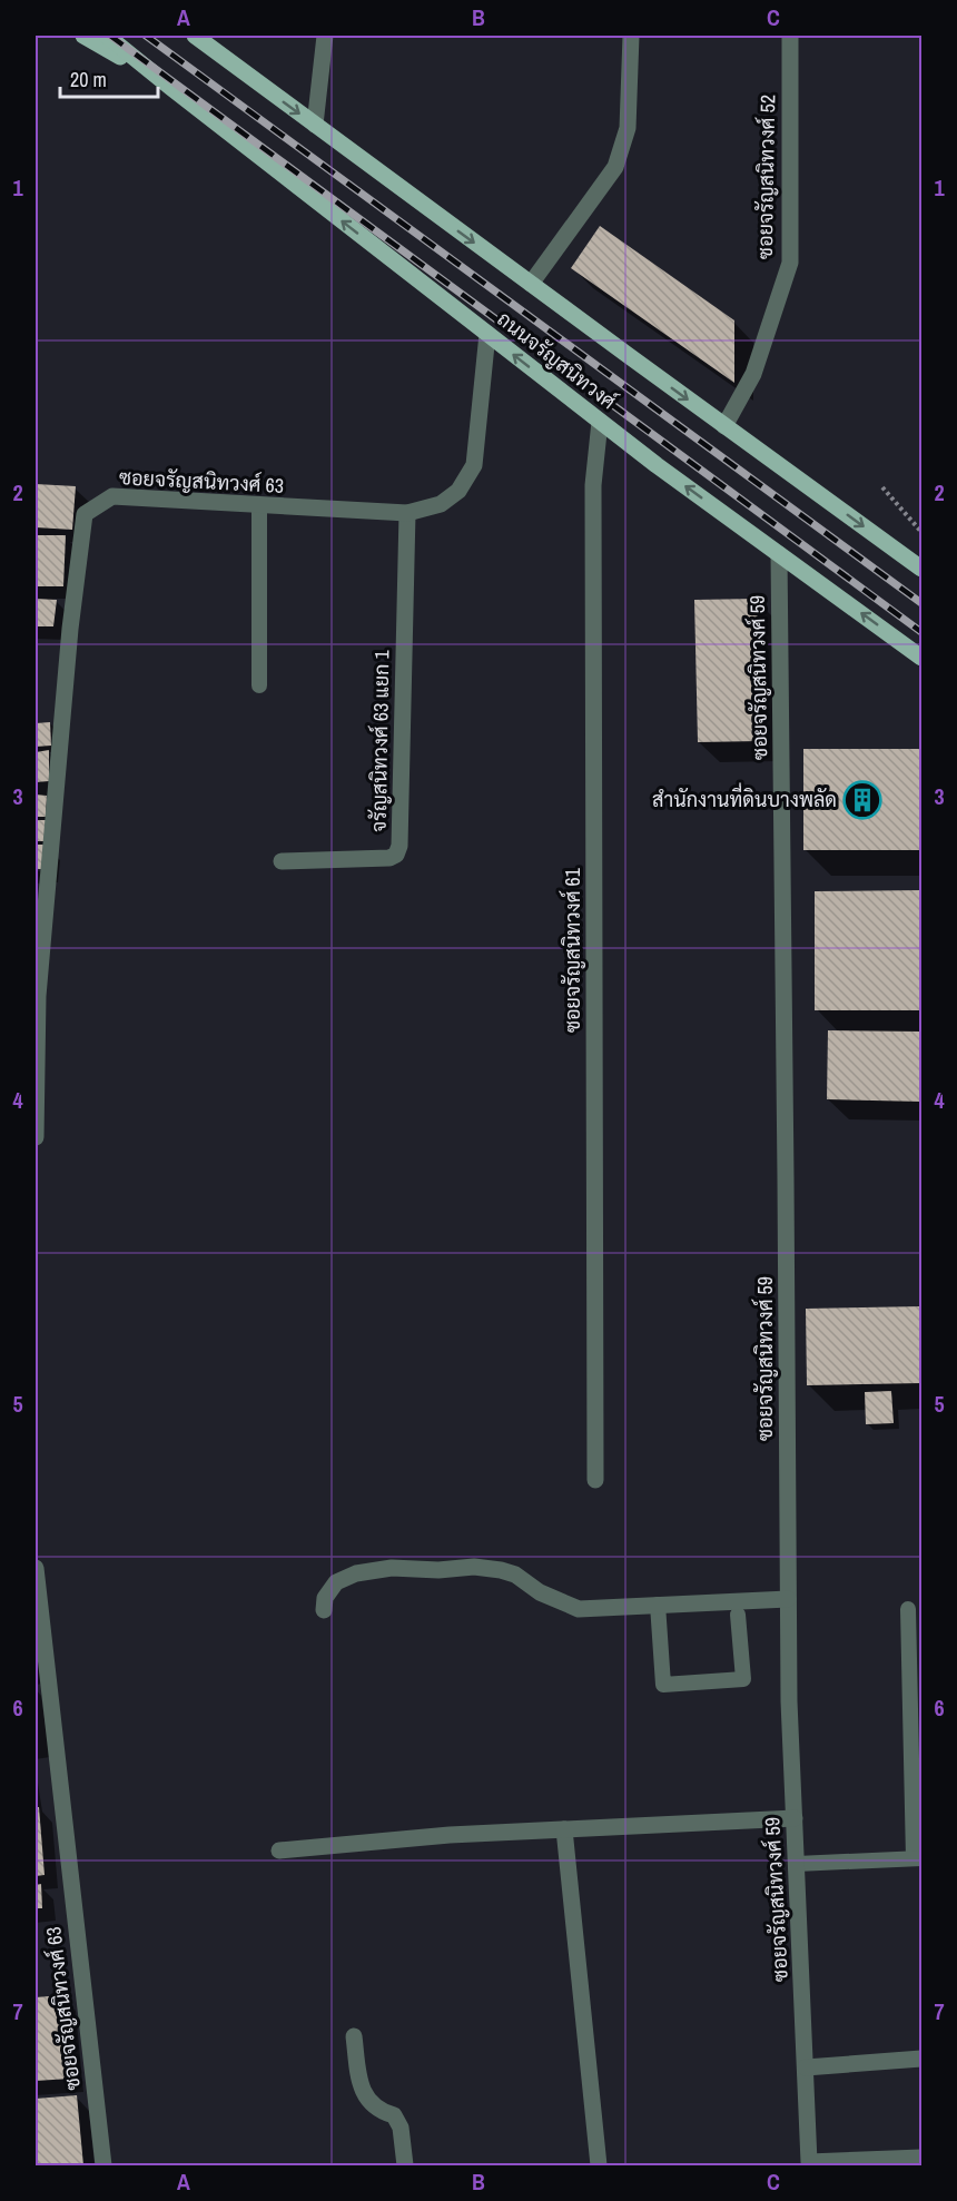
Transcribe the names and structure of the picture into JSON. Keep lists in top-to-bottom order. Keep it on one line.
{"streets":{"main road":["ถนนจรัญสนิทวงศ์"],"street":["ซอยจรัญสนิทวงศ์ 52","ซอยจรัญสนิทวงศ์ 63","ซอยจรัญสนิทวงศ์ 59","จรัญสนิทวงศ์ 63 แยก 1","ซอยจรัญสนิทวงศ์ 61"]},"crossings":[["ถนนจรัญสนิทวงศ์","ซอยจรัญสนิทวงศ์ 63"],["ถนนจรัญสนิทวงศ์","ซอยจรัญสนิทวงศ์ 59"],["ถนนจรัญสนิทวงศ์","ซอยจรัญสนิทวงศ์ 61"],["ซอยจรัญสนิทวงศ์ 63","จรัญสนิทวงศ์ 63 แยก 1"]],"places":{"building":["สำนักงานที่ดินบางพลัด"]},"scale_bar":"20 m","grid":{"columns":["A","B","C"],"rows":["1","2","3","4","5","6","7"]}}
